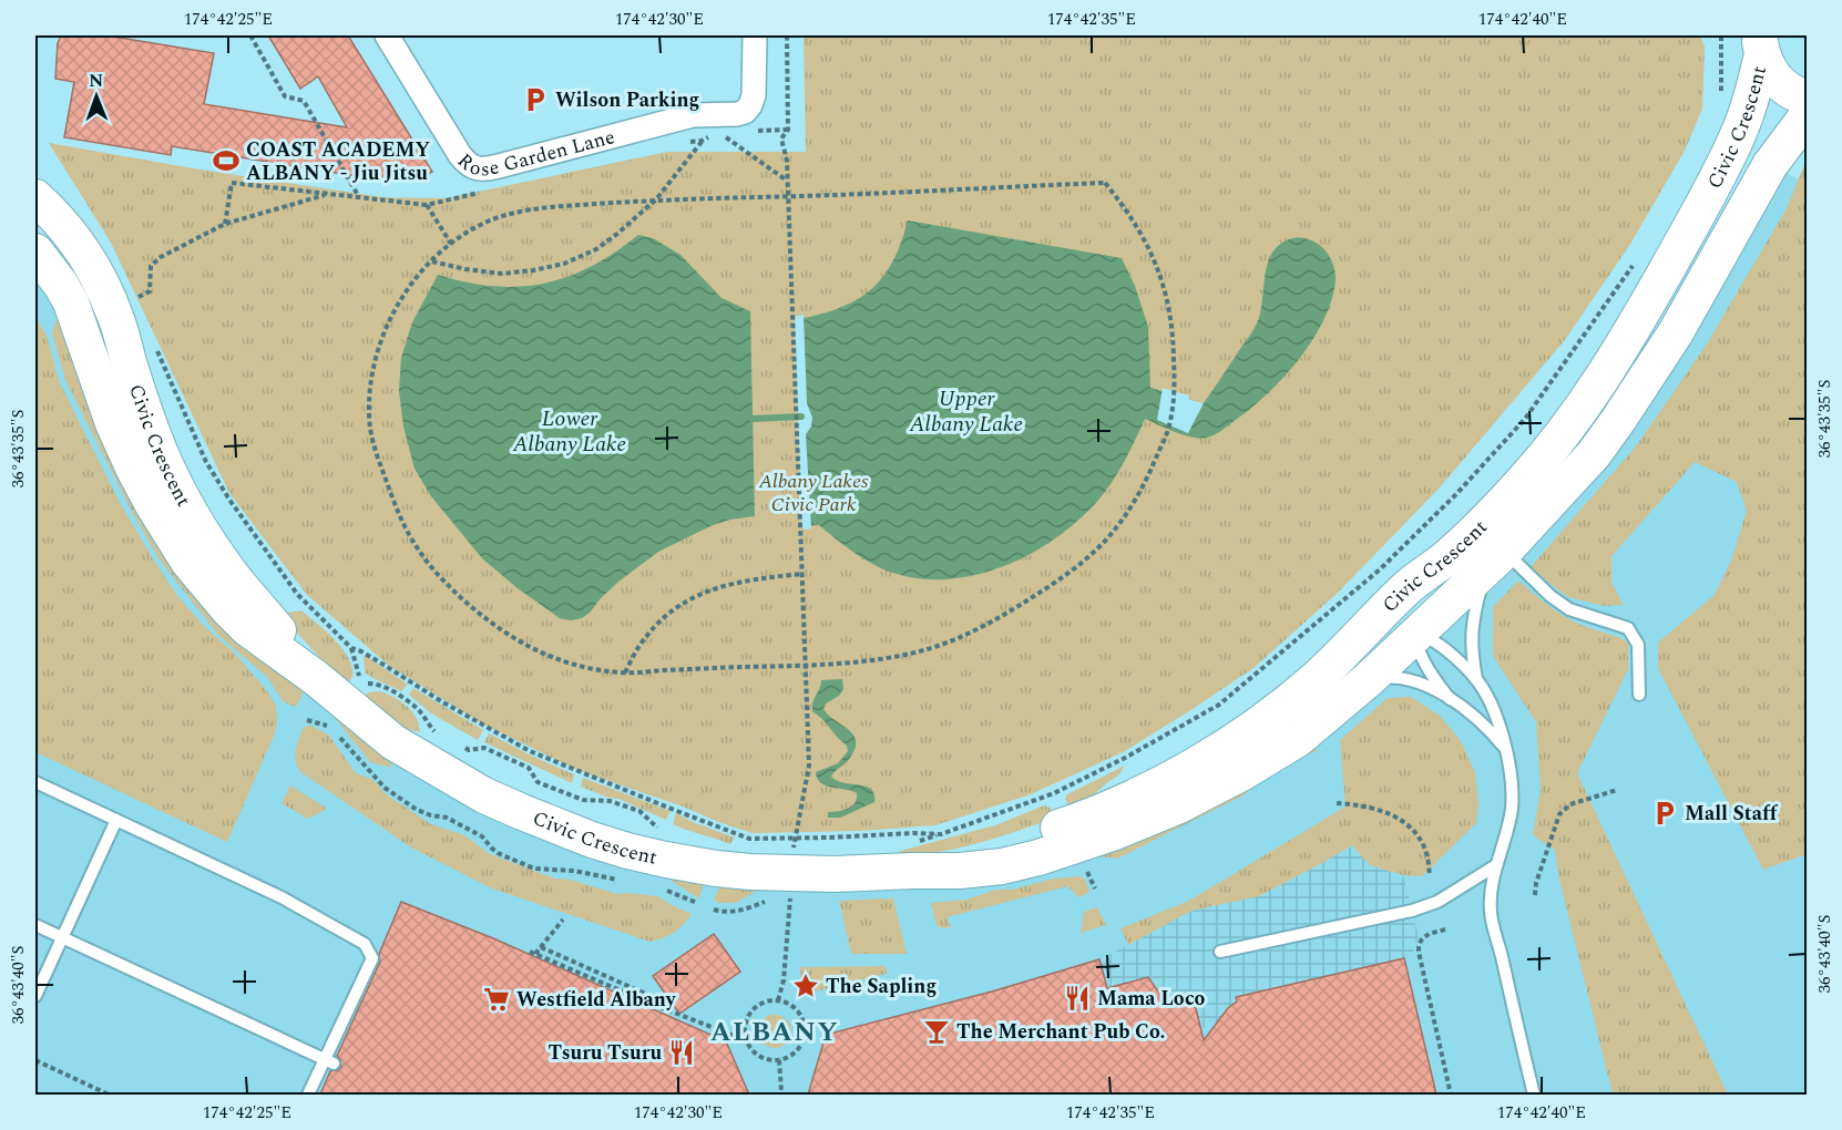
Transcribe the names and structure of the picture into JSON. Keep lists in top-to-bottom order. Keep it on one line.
{"streets":{"street":["Civic Crescent","Rose Garden Lane"]},"districts":["ALBANY"],"water":["Upper Albany Lake","Lower Albany Lake"],"parks":["Albany Lakes Civic Park"],"places":{"parking":["Wilson Parking","Mall Staff"],"sports":["COAST ACADEMY ALBANY - Jiu Jitsu"],"place":["The Sapling"],"restaurant":["Mama Loco","Tsuru Tsuru"],"supermarket":["Westfield Albany"],"bar":["The Merchant Pub Co."]},"north":"top","coordinates":["174°42'25\"E","174°42'30\"E","174°42'35\"E","174°42'40\"E","36°43'35\"S","36°43'40\"S"]}
